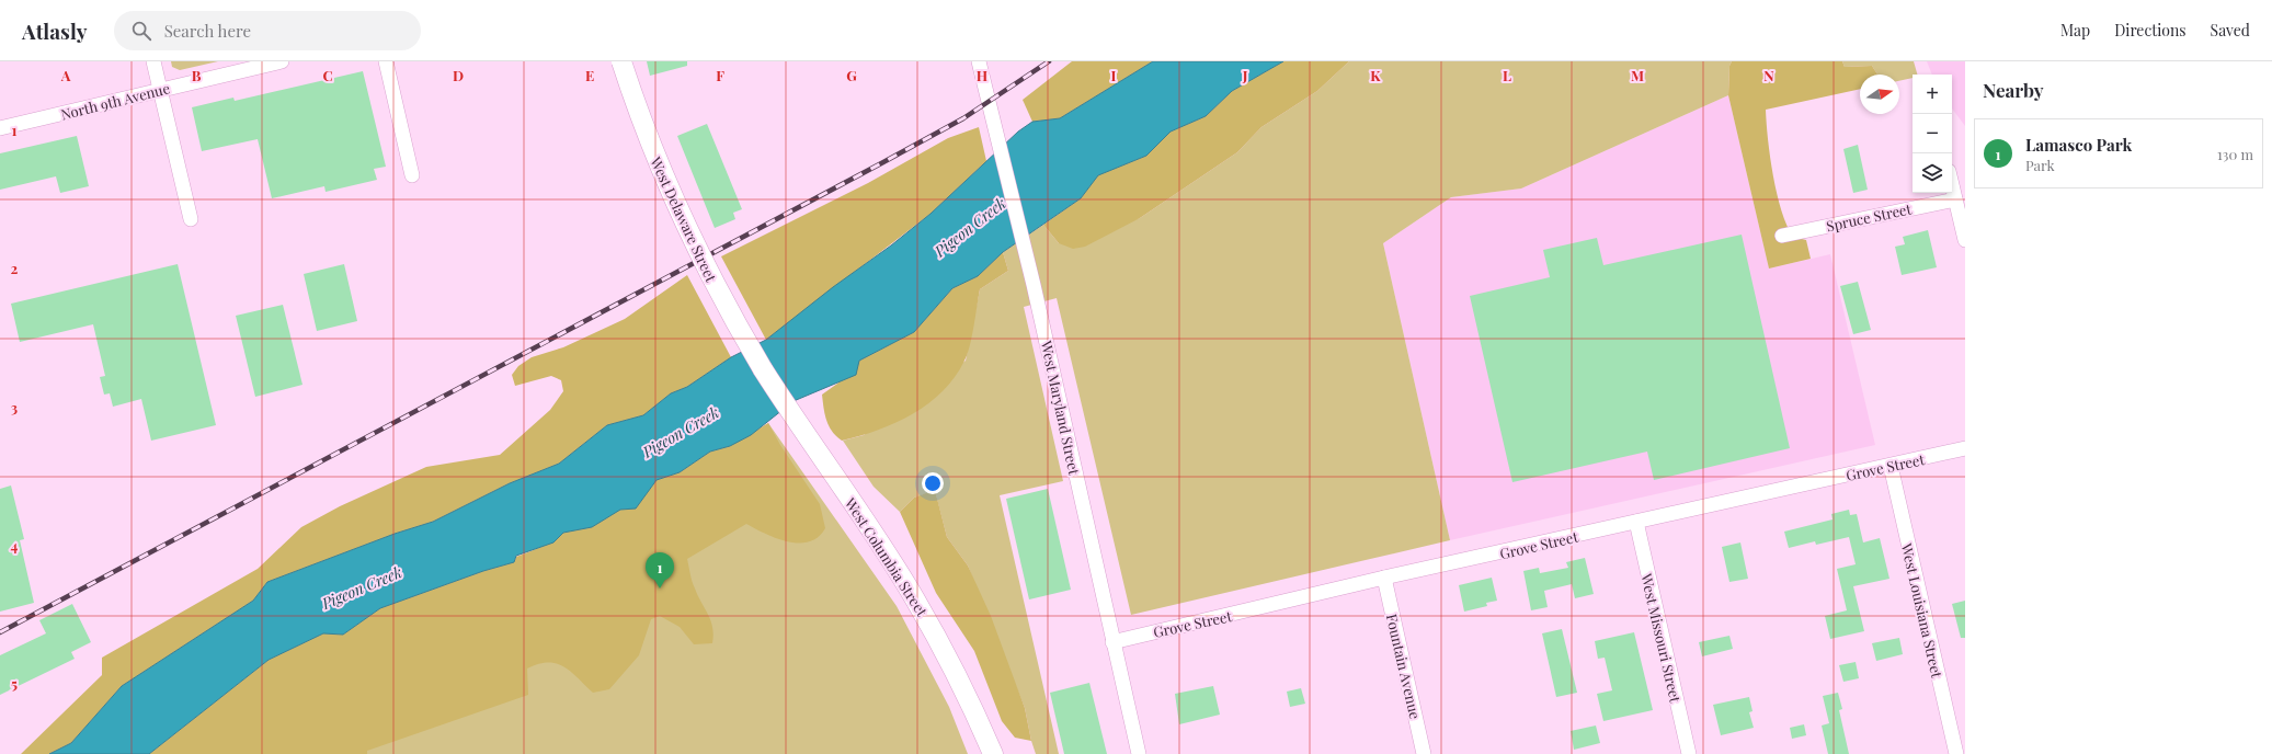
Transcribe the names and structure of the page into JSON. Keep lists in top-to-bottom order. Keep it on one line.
{"streets":{"main road":["West Delaware Street","West Columbia Street"],"street":["North 9th Avenue","Spruce Street","West Maryland Street","Grove Street","West Louisiana Street","West Missouri Street","Fountain Avenue"]},"crossings":[["West Delaware Street","West Columbia Street"],["West Maryland Street","Grove Street"],["Grove Street","West Louisiana Street"],["Grove Street","West Missouri Street"],["Grove Street","Fountain Avenue"]],"water":["Pigeon Creek"],"north":"right","page":{"header":"Atlasly","search":"Search here","nav":["Map","Directions","Saved"],"heading":"Nearby","map_buttons":["+","−"],"list":[{"mark":"1","name":"Lamasco Park","note":"Park","value":"130 m"}],"pins":"1"},"grid":{"columns":["A","B","C","D","E","F","G","H","I","J","K","L","M","N"],"rows":["1","2","3","4","5"]}}
